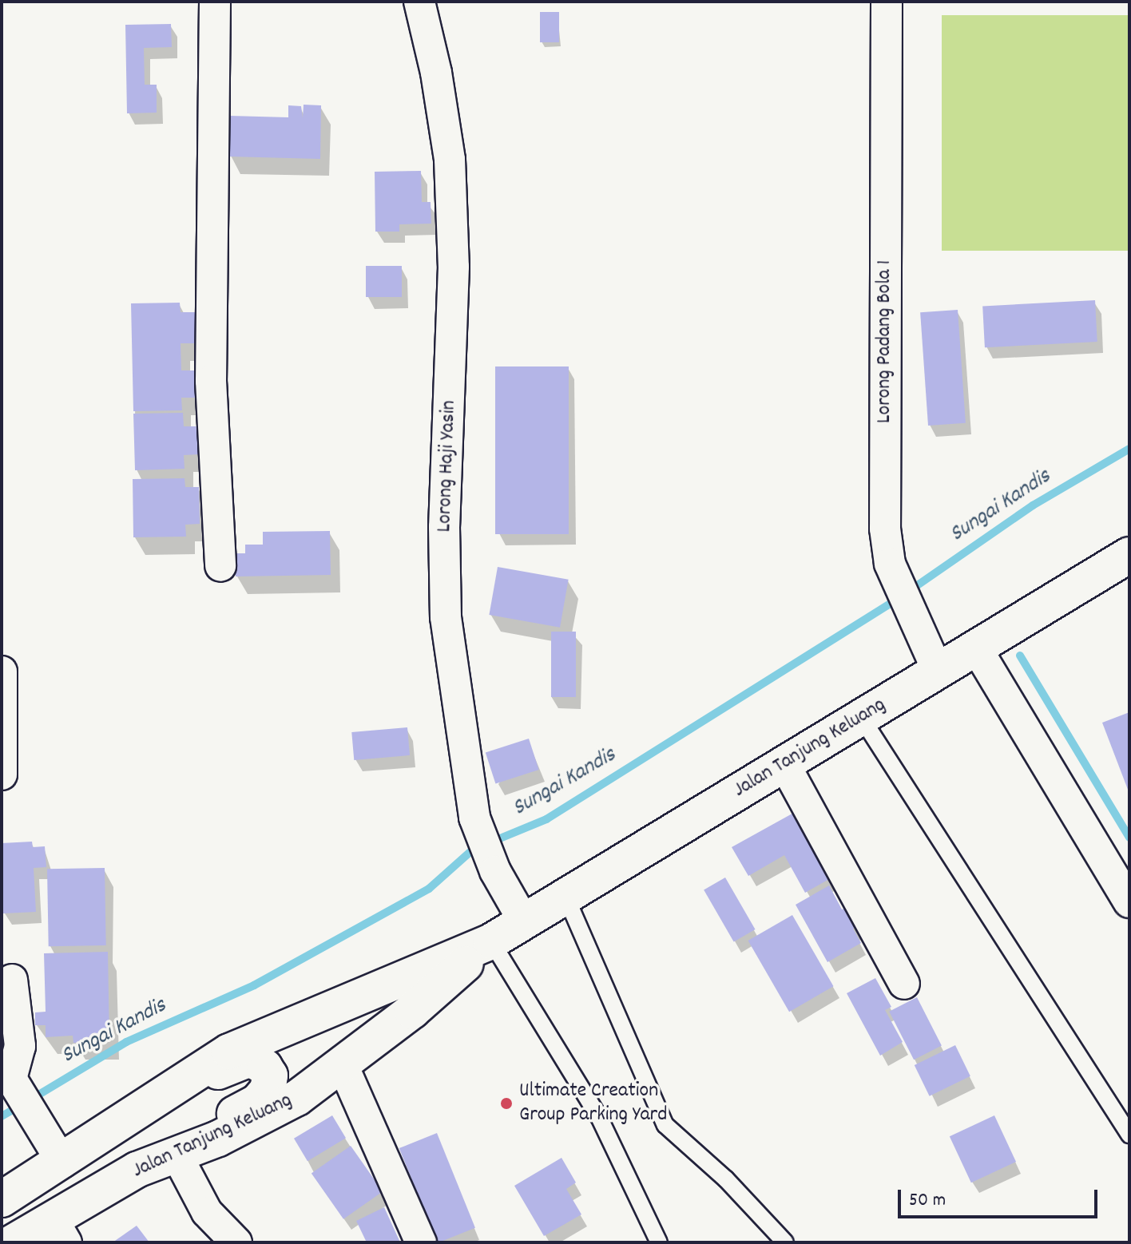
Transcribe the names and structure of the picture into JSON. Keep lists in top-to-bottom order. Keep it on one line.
{"streets":{"main road":["Jalan Tanjung Keluang"],"street":["Lorong Padang Bola 1","Lorong Haji Yasin"]},"crossings":[["Lorong Padang Bola 1","Jalan Tanjung Keluang"],["Lorong Haji Yasin","Jalan Tanjung Keluang"]],"water":["Sungai Kandis"],"places":["Ultimate Creation Group Parking Yard"],"scale_bar":"50 m"}
